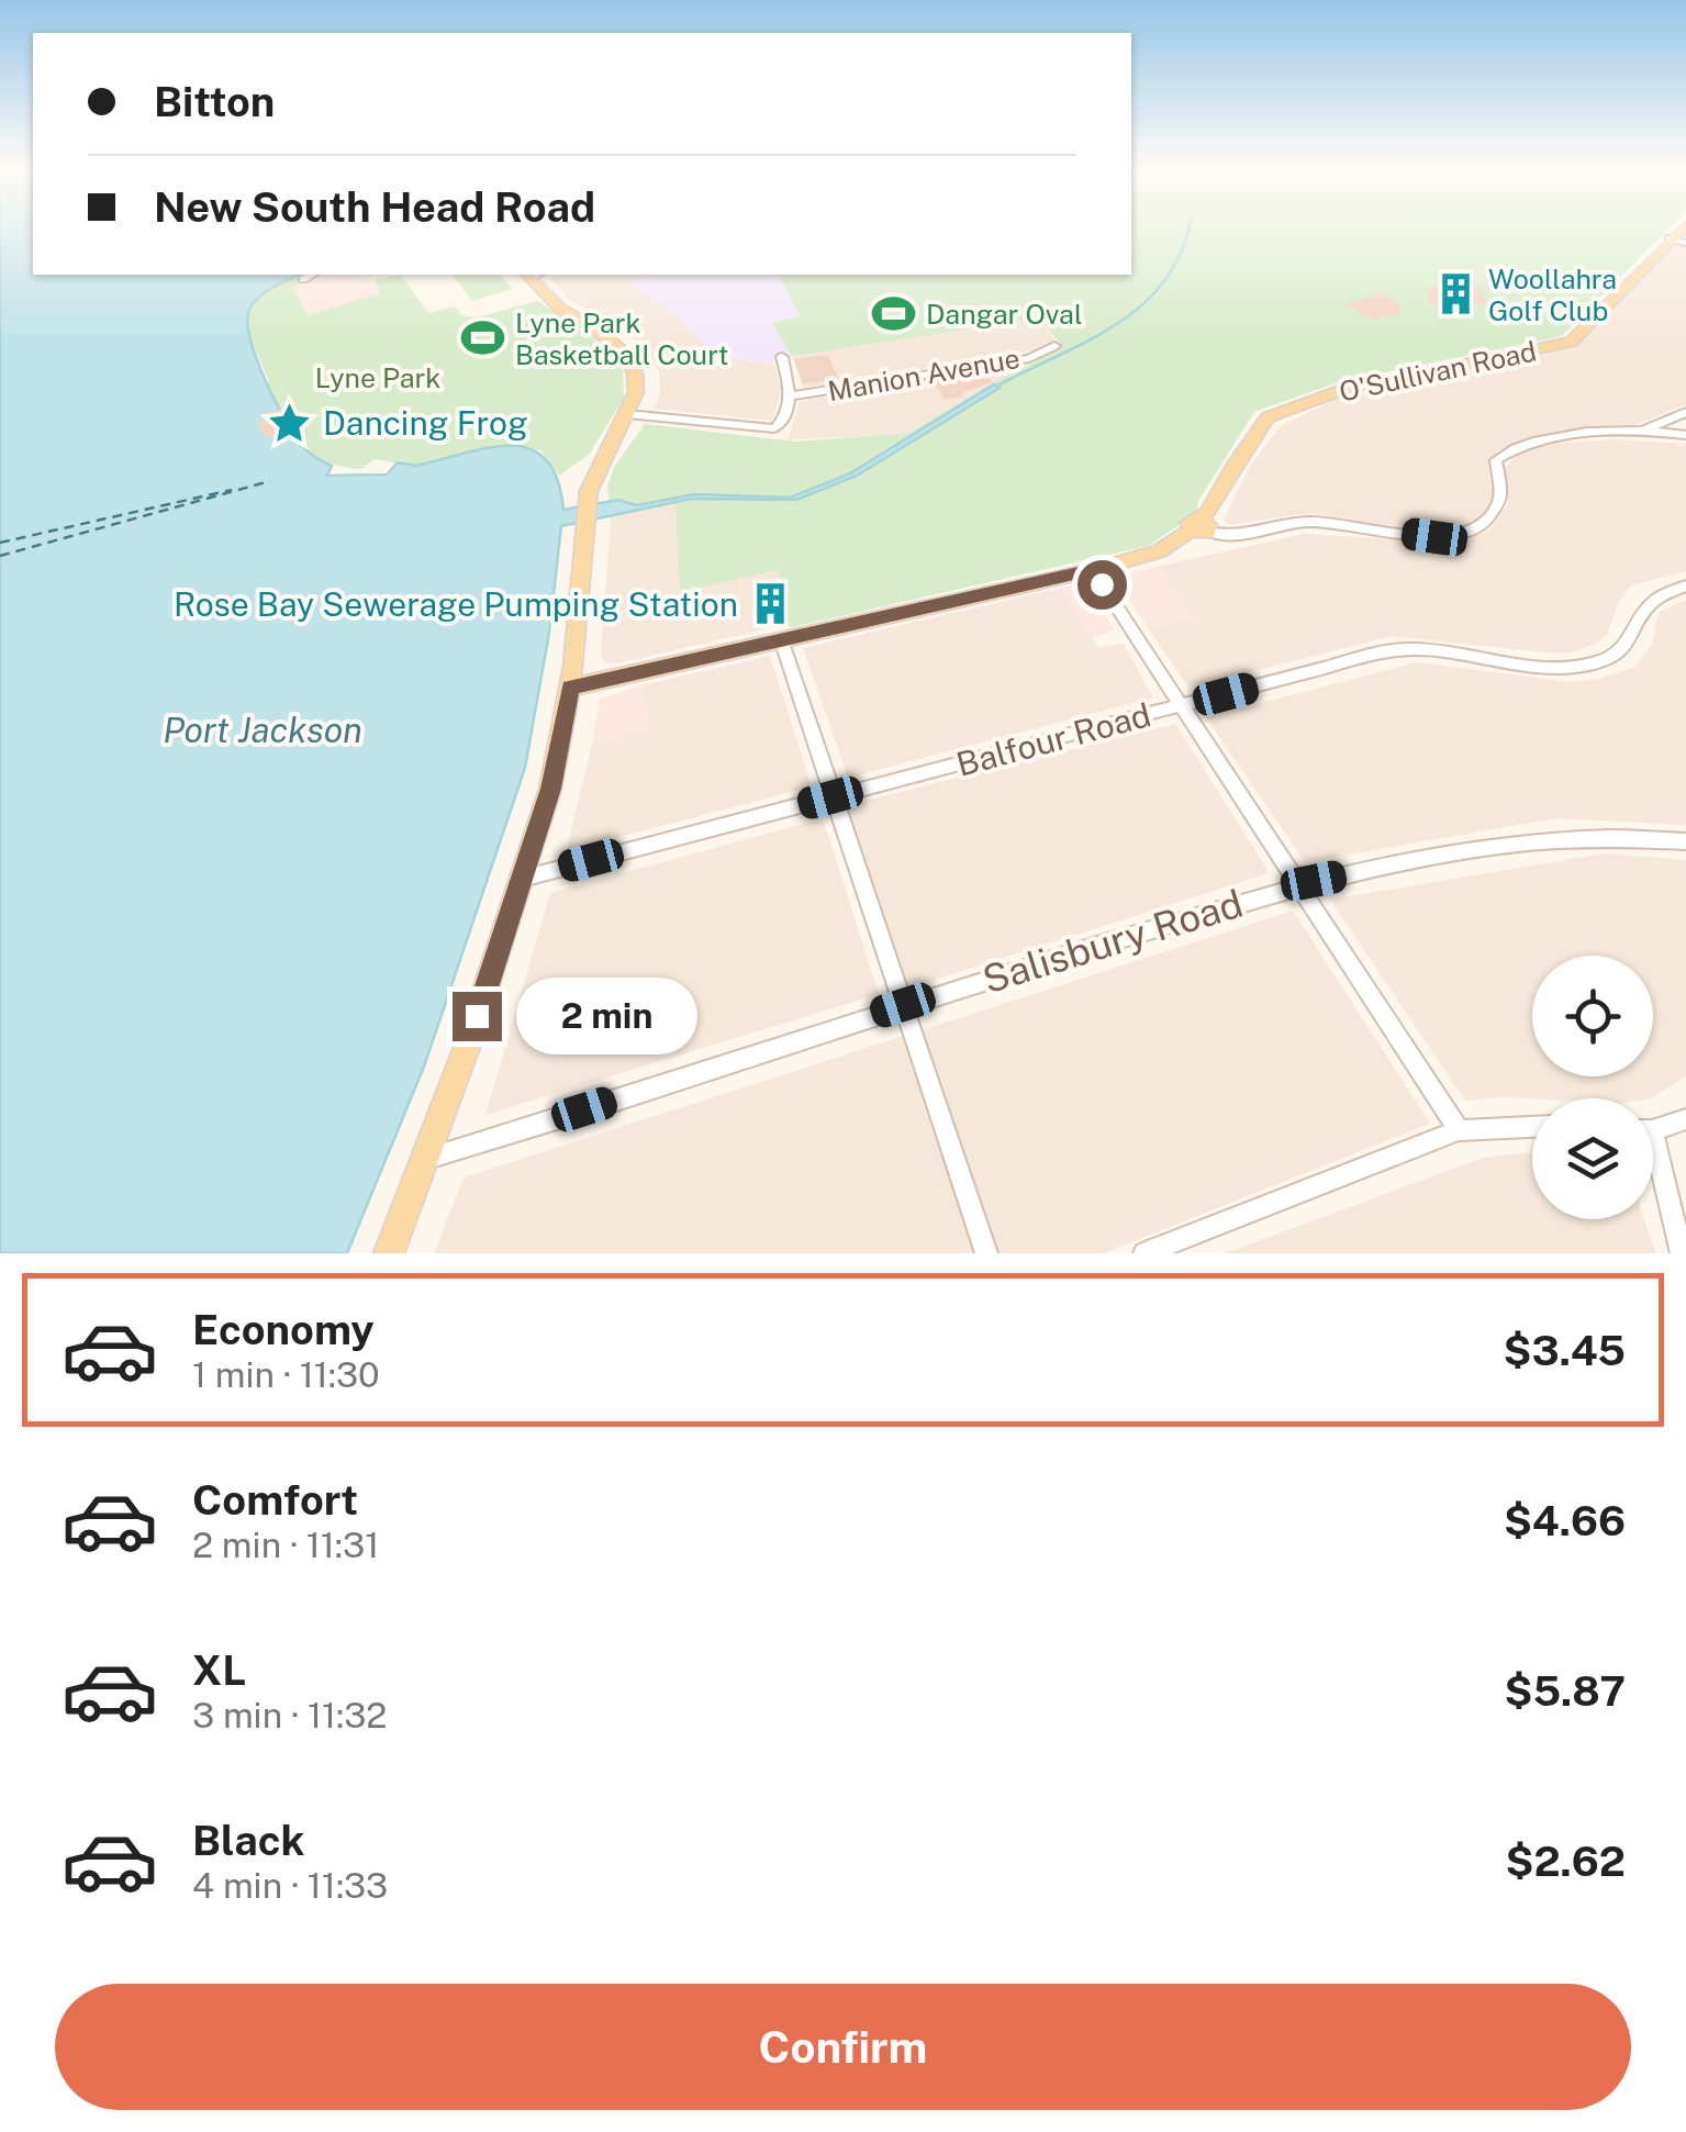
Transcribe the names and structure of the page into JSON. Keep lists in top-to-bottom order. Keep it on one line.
{"streets":{"main road":["O'Sullivan Road"],"street":["Manion Avenue","Balfour Road","Salisbury Road"]},"water":["Port Jackson"],"parks":["Lyne Park"],"places":{"building":["Woollahra Golf Club","Rose Bay Sewerage Pumping Station"],"sports":["Dangar Oval","Lyne Park Basketball Court"],"place":["Dancing Frog"]},"page":{"banner":["Bitton","New South Head Road"],"bubble":"2 min","list":[{"name":"Economy","note":"1 min · 11:30","value":"$3.45"},{"name":"Comfort","note":"2 min · 11:31","value":"$4.66"},{"name":"XL","note":"3 min · 11:32","value":"$5.87"},{"name":"Black","note":"4 min · 11:33","value":"$2.62"}],"buttons":"Confirm"}}
